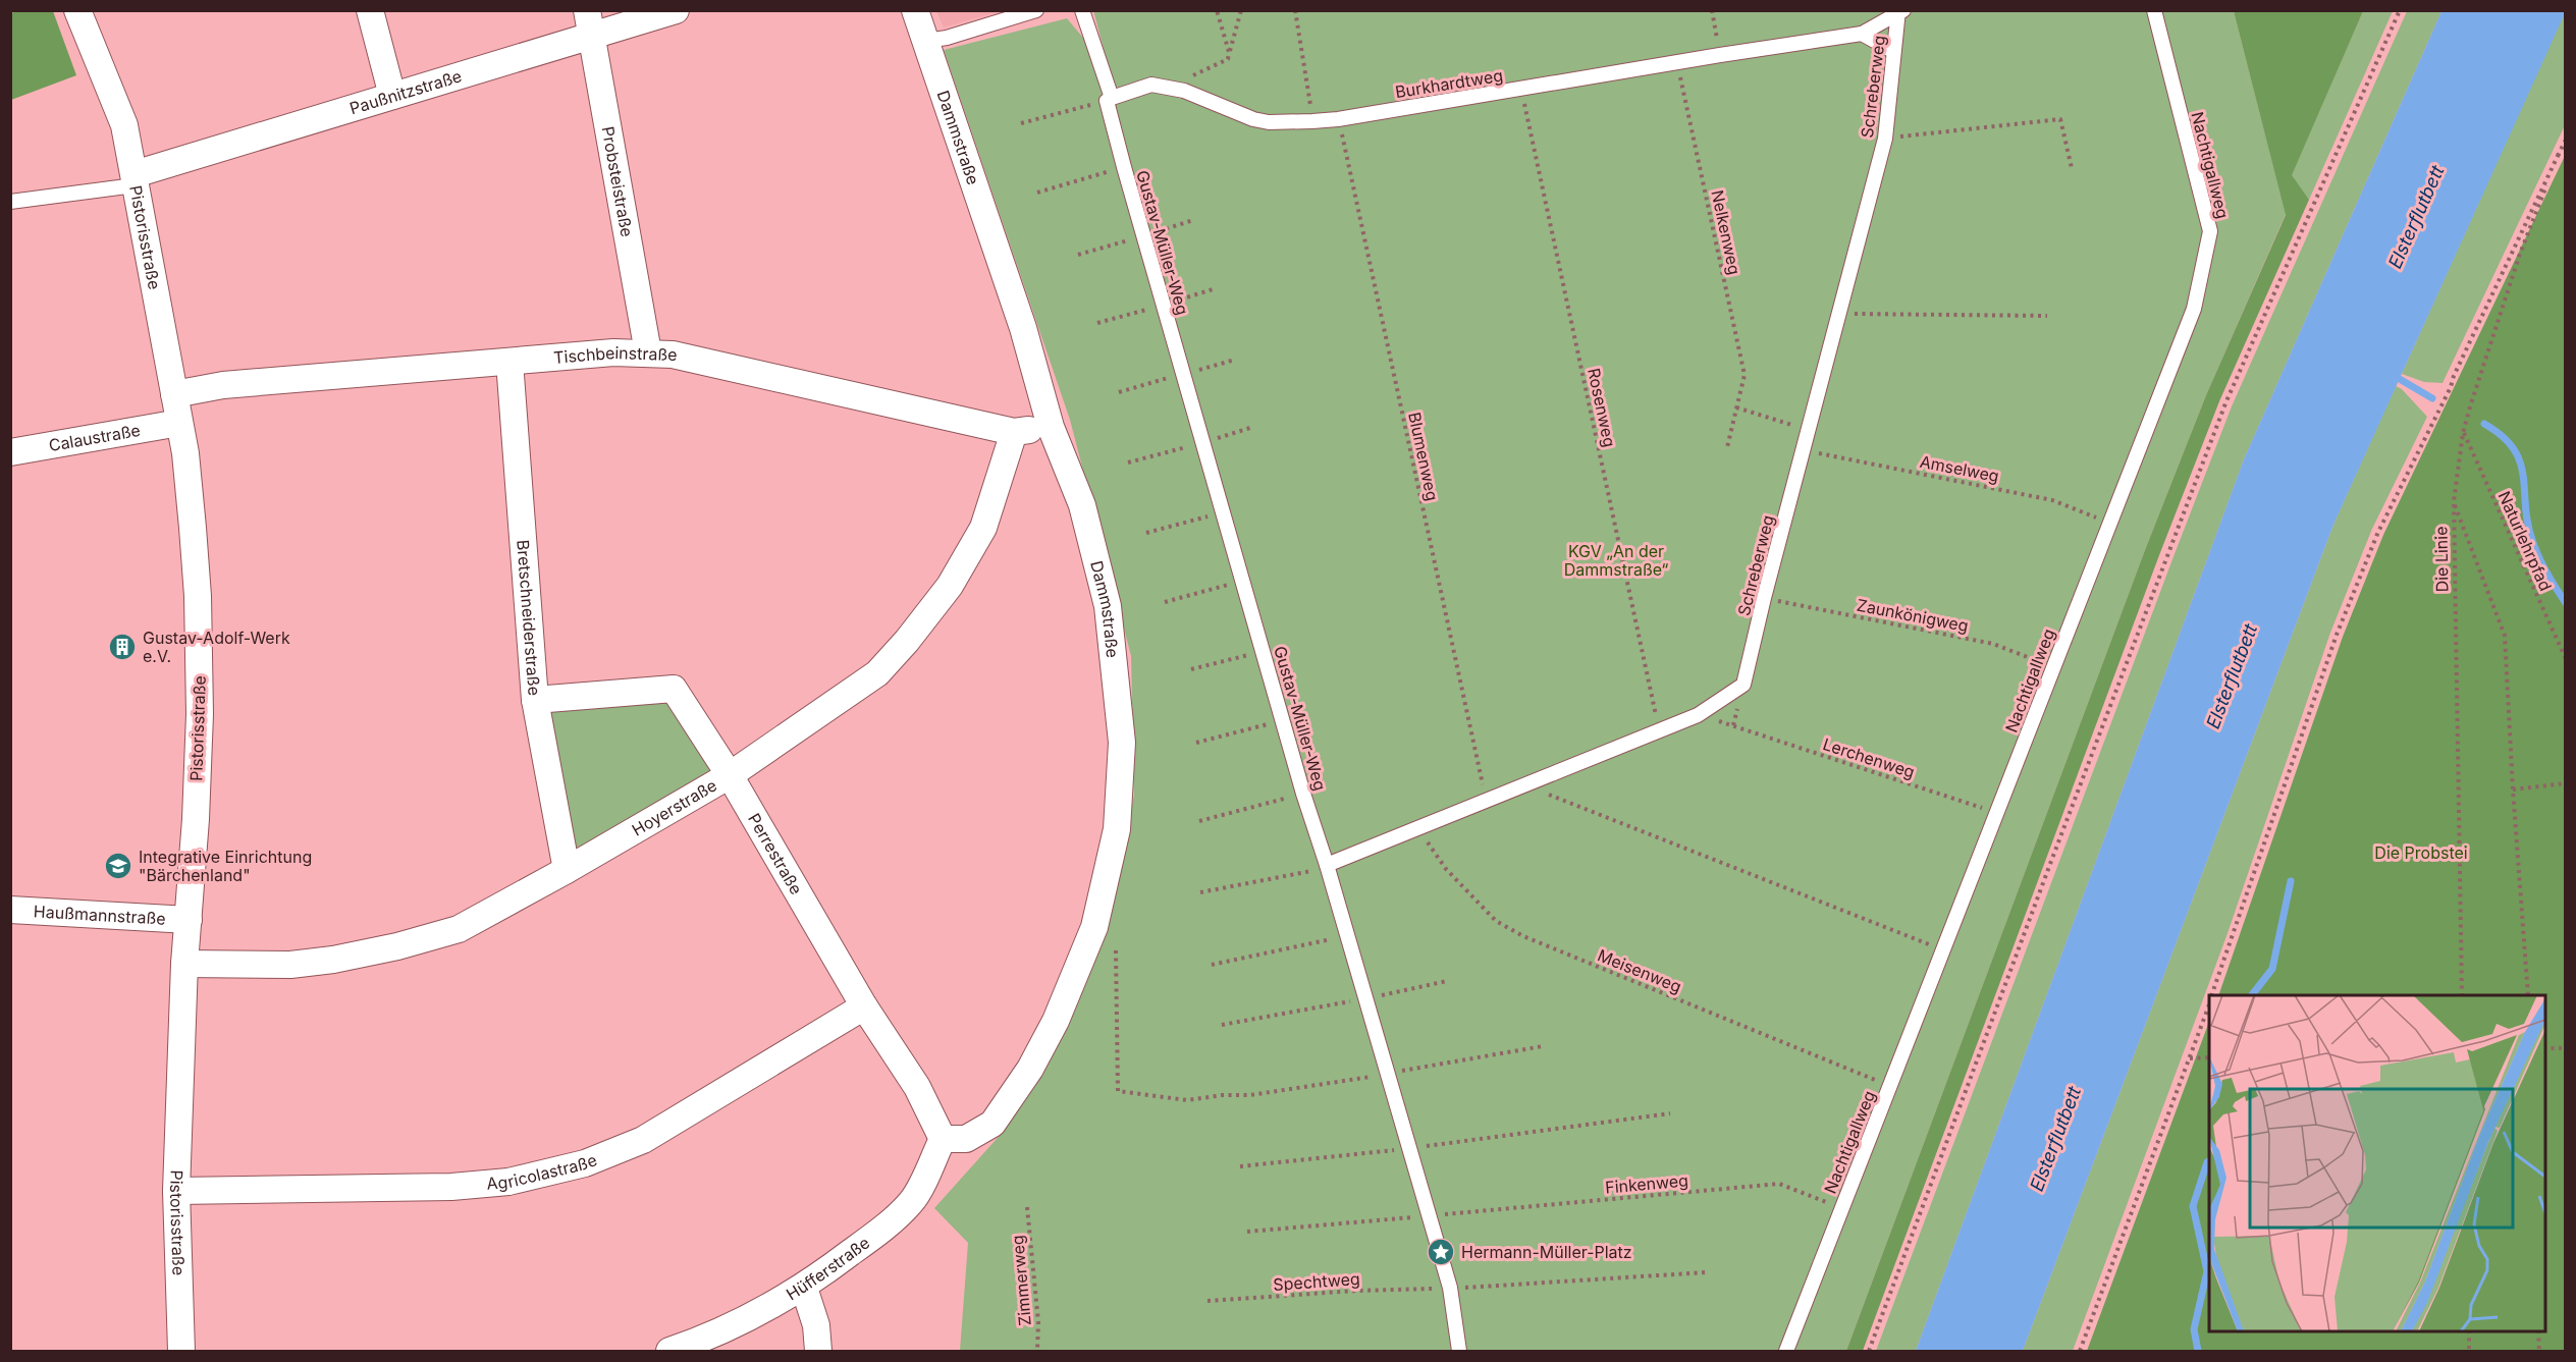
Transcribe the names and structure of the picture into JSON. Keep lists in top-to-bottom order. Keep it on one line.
{"streets":{"street":["Paußnitzstraße","Dammstraße","Probsteistraße","Pistorisstraße","Tischbeinstraße","Calaustraße","Bretschneiderstraße","Hoyerstraße","Perrestraße","Haußmannstraße","Agricolastraße","Hüfferstraße"],"lane":["Burkhardtweg","Schreberweg","Nachtigallweg","Gustav-Müller-Weg"],"path":["Nelkenweg","Rosenweg","Blumenweg","Amselweg","Naturlehrpfad","Die Linie","Zaunkönigweg","Lerchenweg","Meisenweg","Finkenweg","Zimmerweg","Spechtweg"]},"crossings":[["Burkhardtweg","Schreberweg"],["Burkhardtweg","Nelkenweg"],["Burkhardtweg","Gustav-Müller-Weg"],["Burkhardtweg","Rosenweg"],["Burkhardtweg","Blumenweg"],["Schreberweg","Gustav-Müller-Weg"],["Schreberweg","Rosenweg"],["Schreberweg","Blumenweg"],["Schreberweg","Amselweg"],["Schreberweg","Zaunkönigweg"],["Schreberweg","Meisenweg"],["Paußnitzstraße","Probsteistraße"],["Paußnitzstraße","Pistorisstraße"],["Dammstraße","Tischbeinstraße"],["Dammstraße","Perrestraße"],["Dammstraße","Hüfferstraße"],["Nachtigallweg","Amselweg"],["Nachtigallweg","Zaunkönigweg"],["Nachtigallweg","Lerchenweg"],["Nachtigallweg","Meisenweg"],["Nachtigallweg","Finkenweg"],["Probsteistraße","Tischbeinstraße"],["Pistorisstraße","Tischbeinstraße"],["Pistorisstraße","Calaustraße"],["Pistorisstraße","Hoyerstraße"],["Pistorisstraße","Haußmannstraße"],["Pistorisstraße","Agricolastraße"],["Tischbeinstraße","Bretschneiderstraße"],["Tischbeinstraße","Hoyerstraße"],["Naturlehrpfad","Die Linie"],["Bretschneiderstraße","Hoyerstraße"],["Bretschneiderstraße","Perrestraße"],["Hoyerstraße","Perrestraße"],["Perrestraße","Agricolastraße"],["Perrestraße","Hüfferstraße"]],"water":["Elsterflutbett"],"parks":["KGV „An der Dammstraße“","Die Probstei"],"places":{"building":["Gustav-Adolf-Werk e.V."],"school or university":["Integrative Einrichtung \"Bärchenland\""],"place":["Hermann-Müller-Platz"]}}
